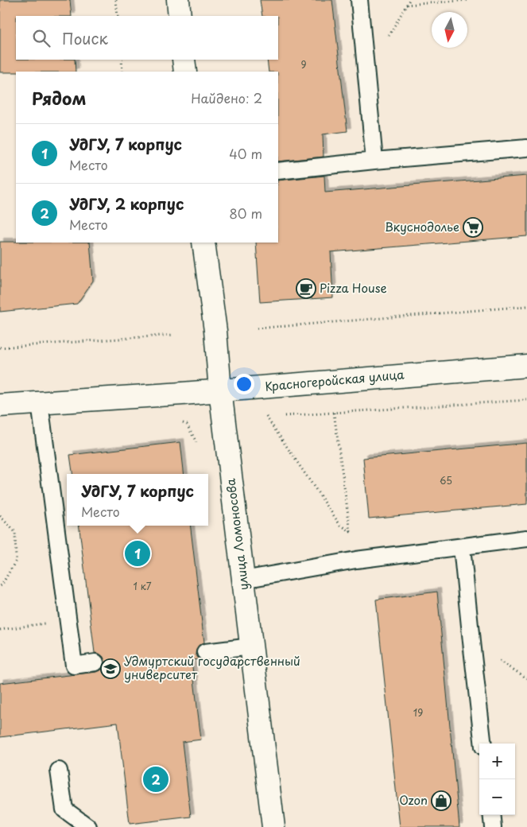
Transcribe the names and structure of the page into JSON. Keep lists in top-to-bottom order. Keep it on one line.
{"streets":{"street":["Красногеройская улица","улица Ломоносова"]},"crossings":[["Красногеройская улица","улица Ломоносова"]],"places":{"supermarket":["Вкуснодолье"],"cafe":["Pizza House"],"school or university":["Удмуртский государственный университет"],"shop":["Ozon"]},"house_numbers":["9","65","1 к7","19"],"north":"bottom","page":{"search":"Поиск","heading":["Рядом","Найдено: 2"],"list":[{"mark":"1","name":"УдГУ, 7 корпус","note":"Место","value":"40 m"},{"mark":"2","name":"УдГУ, 2 корпус","note":"Место","value":"80 m"}],"popup":["УдГУ, 7 корпус","Место"],"pins":["1","2"],"map_buttons":["+","−"]}}
